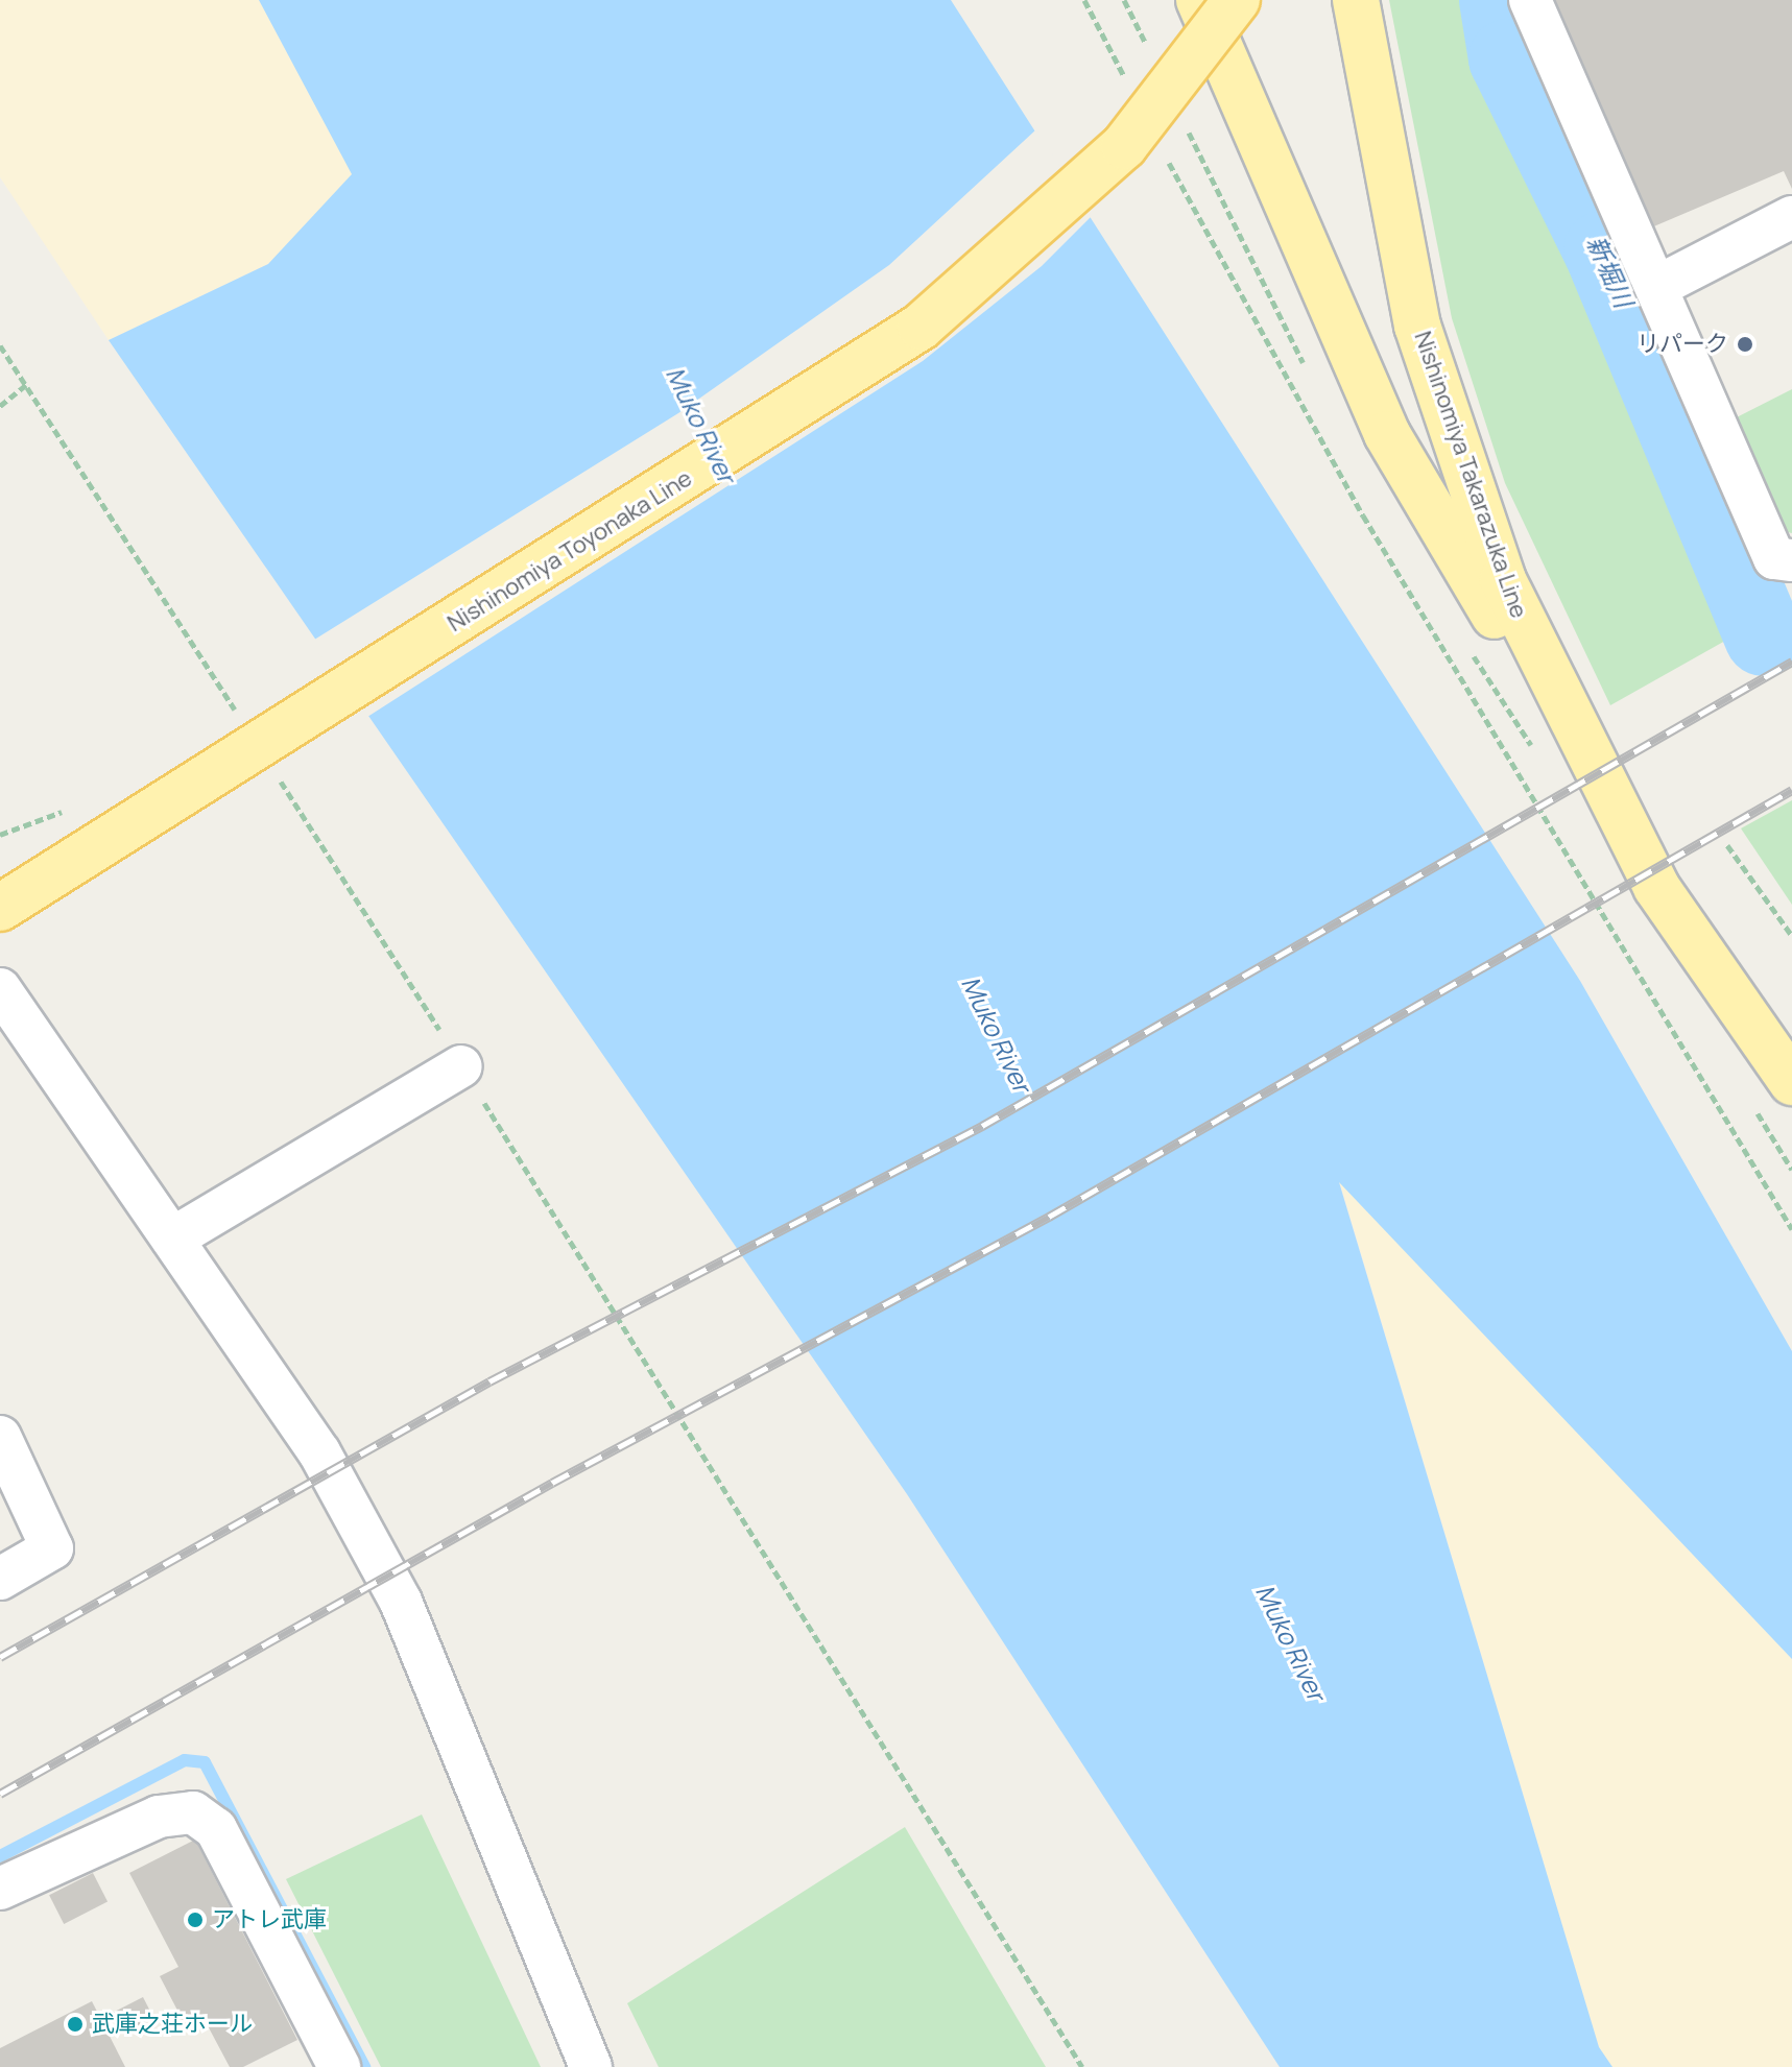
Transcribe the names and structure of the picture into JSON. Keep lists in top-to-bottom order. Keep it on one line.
{"streets":{"main road":["Nishinomiya Takarazuka Line","Nishinomiya Toyonaka Line"]},"water":["新堀川","Muko River"],"places":["リパーク","アトレ武庫","武庫之荘ホール"]}
